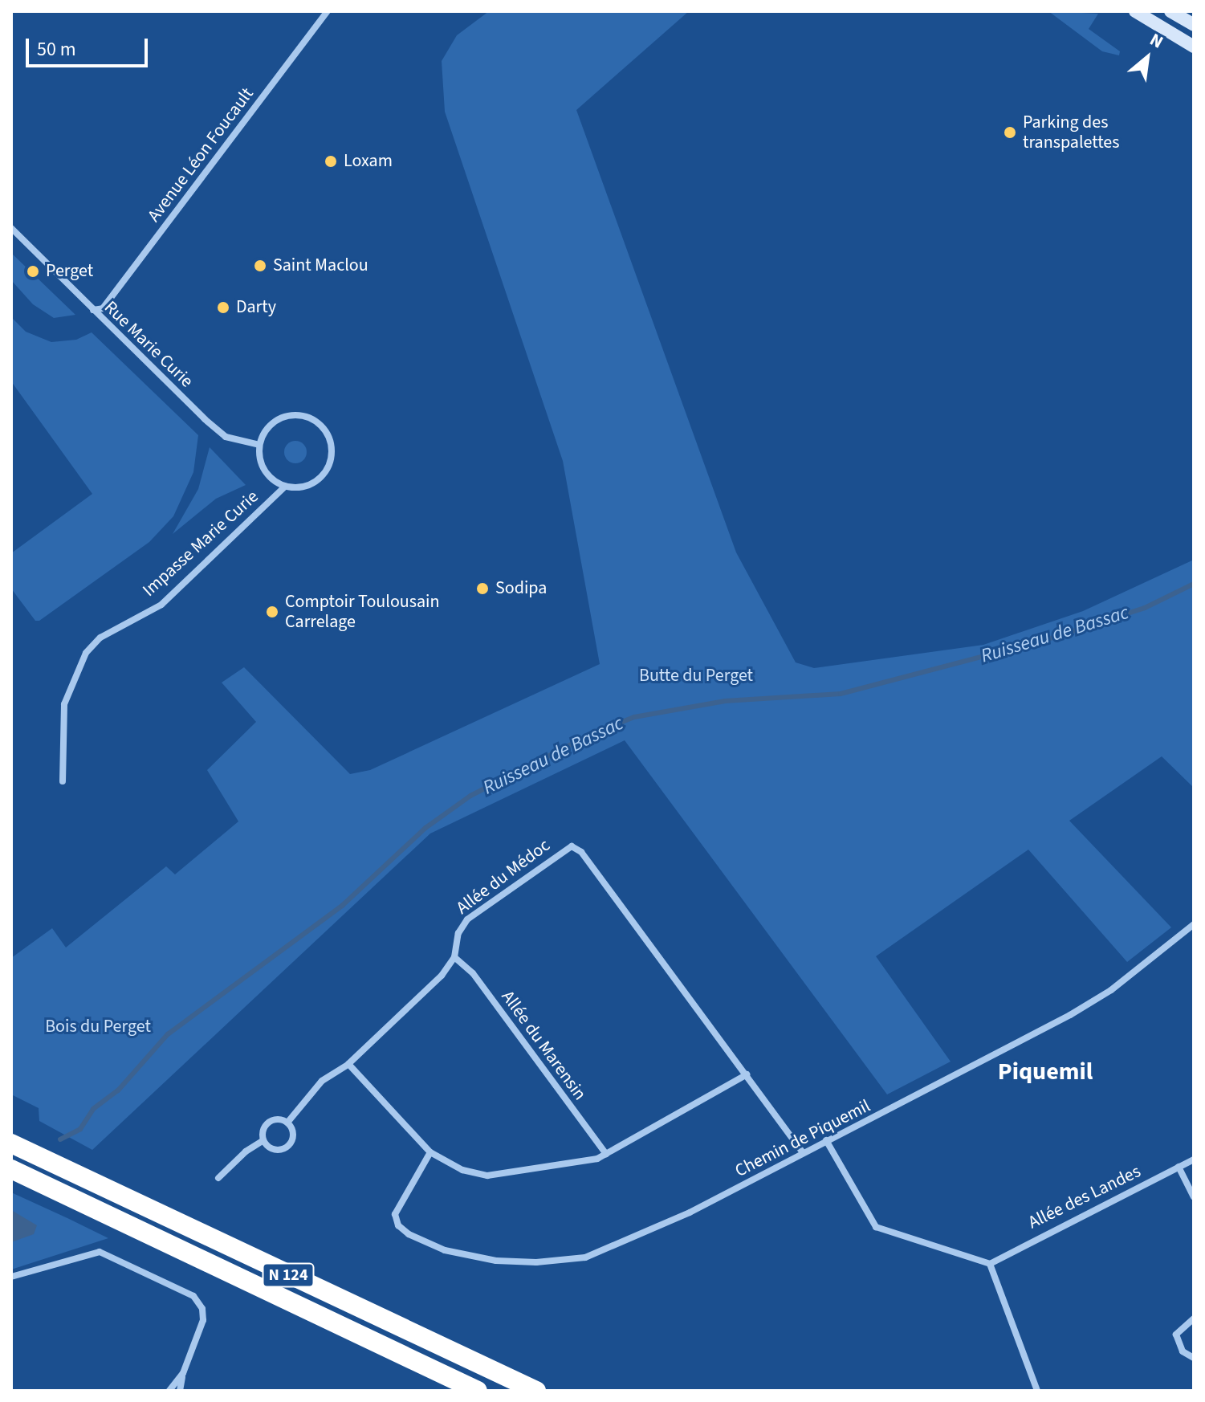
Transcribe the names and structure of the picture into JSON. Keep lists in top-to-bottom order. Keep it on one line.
{"streets":{"highway":["N 124"],"street":["Avenue Léon Foucault","Rue Marie Curie","Impasse Marie Curie","Allée du Médoc","Allée du Marensin","Chemin de Piquemil","Allée des Landes"]},"crossings":[["Avenue Léon Foucault","Rue Marie Curie"],["Rue Marie Curie","Impasse Marie Curie"],["Allée du Médoc","Allée du Marensin"],["Allée du Médoc","Chemin de Piquemil"]],"districts":["Piquemil"],"water":["Ruisseau de Bassac"],"parks":["Butte du Perget","Bois du Perget"],"places":["Parking des transpalettes","Loxam","Saint Maclou","Perget","Darty","Sodipa","Comptoir Toulousain Carrelage"],"scale_bar":"50 m","north":"top right"}
